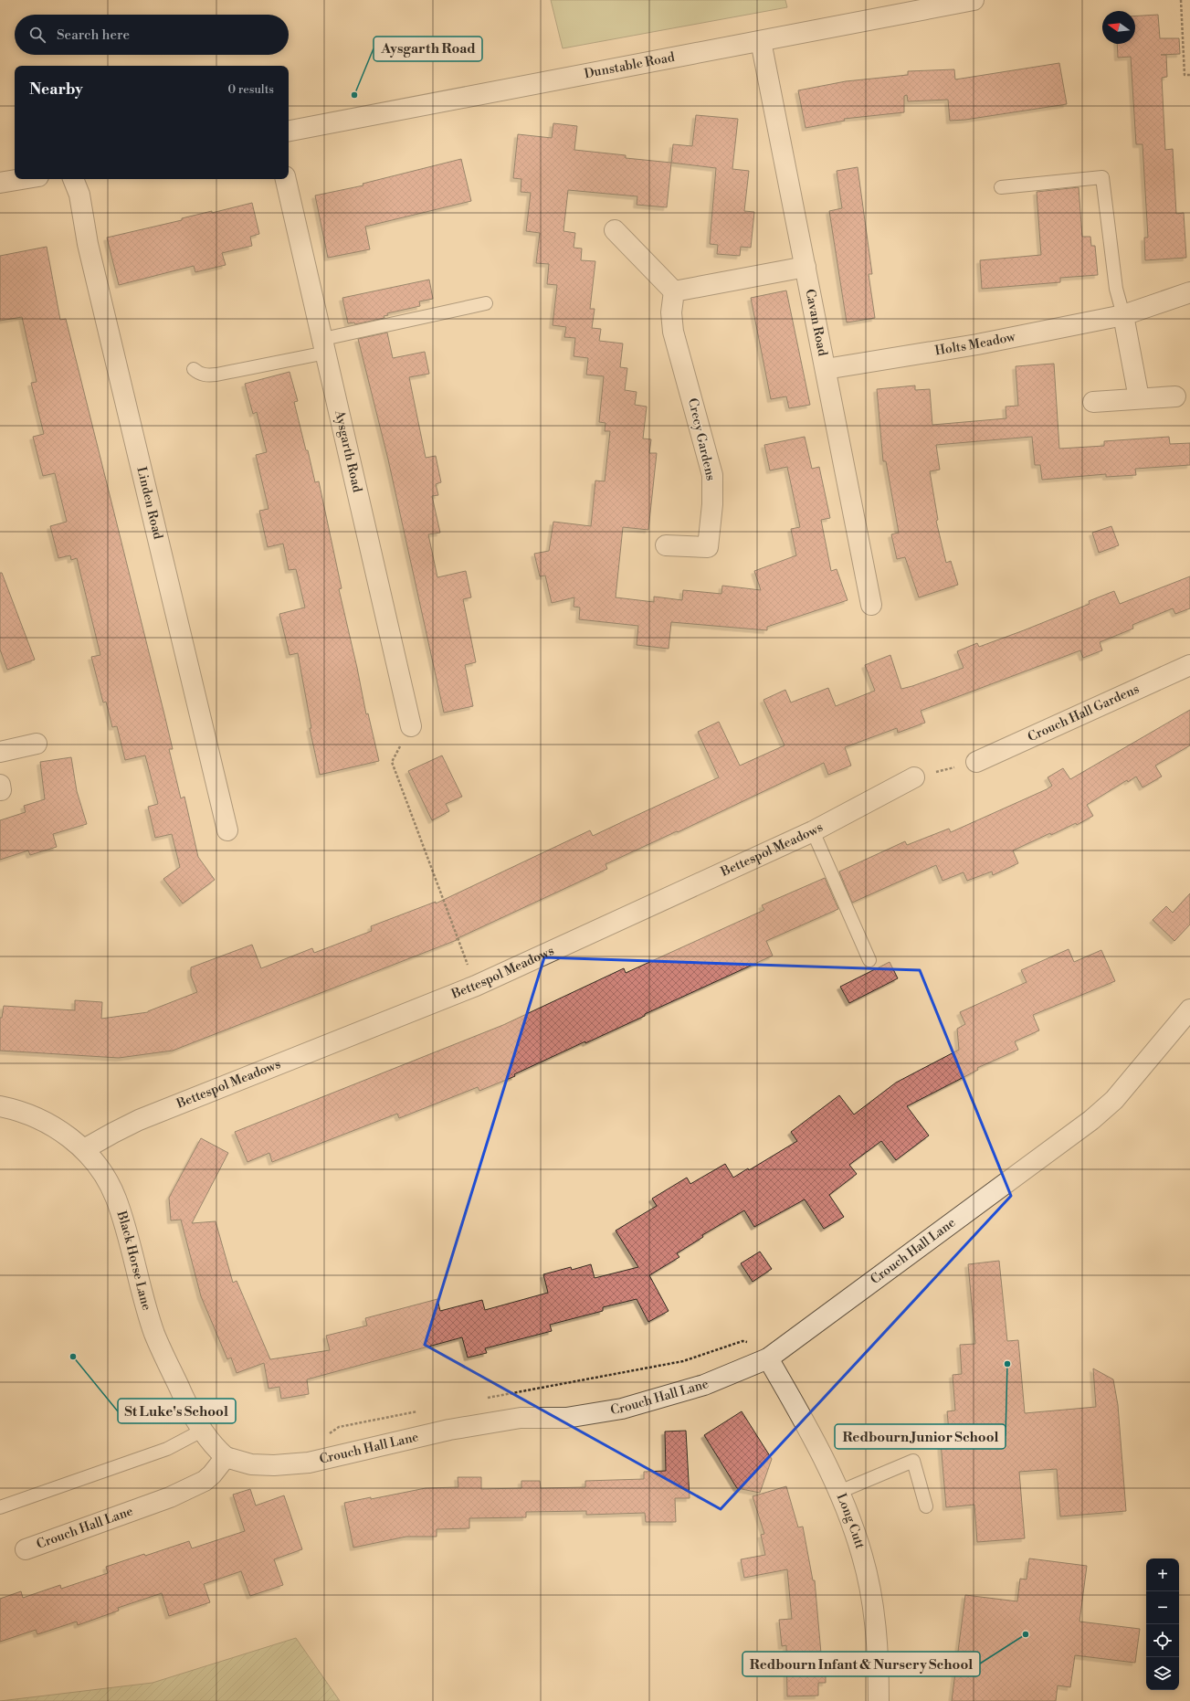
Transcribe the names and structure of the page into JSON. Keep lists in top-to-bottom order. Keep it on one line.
{"streets":{"street":["Dunstable Road","Cavan Road","Holts Meadow","Crecy Gardens","Aysgarth Road","Linden Road","Crouch Hall Gardens","Bettespol Meadows","Crouch Hall Lane","Black Horse Lane","Long Cutt"]},"crossings":[["Dunstable Road","Cavan Road"],["Cavan Road","Holts Meadow"],["Bettespol Meadows","Black Horse Lane"],["Crouch Hall Lane","Black Horse Lane"],["Crouch Hall Lane","Long Cutt"]],"places":["Aysgarth Road","St Luke's School","Redbourn Junior School","Redbourn Infant & Nursery School"],"north":"left","page":{"search":"Search here","heading":["Nearby","0 results"],"map_buttons":["+","−"]}}
